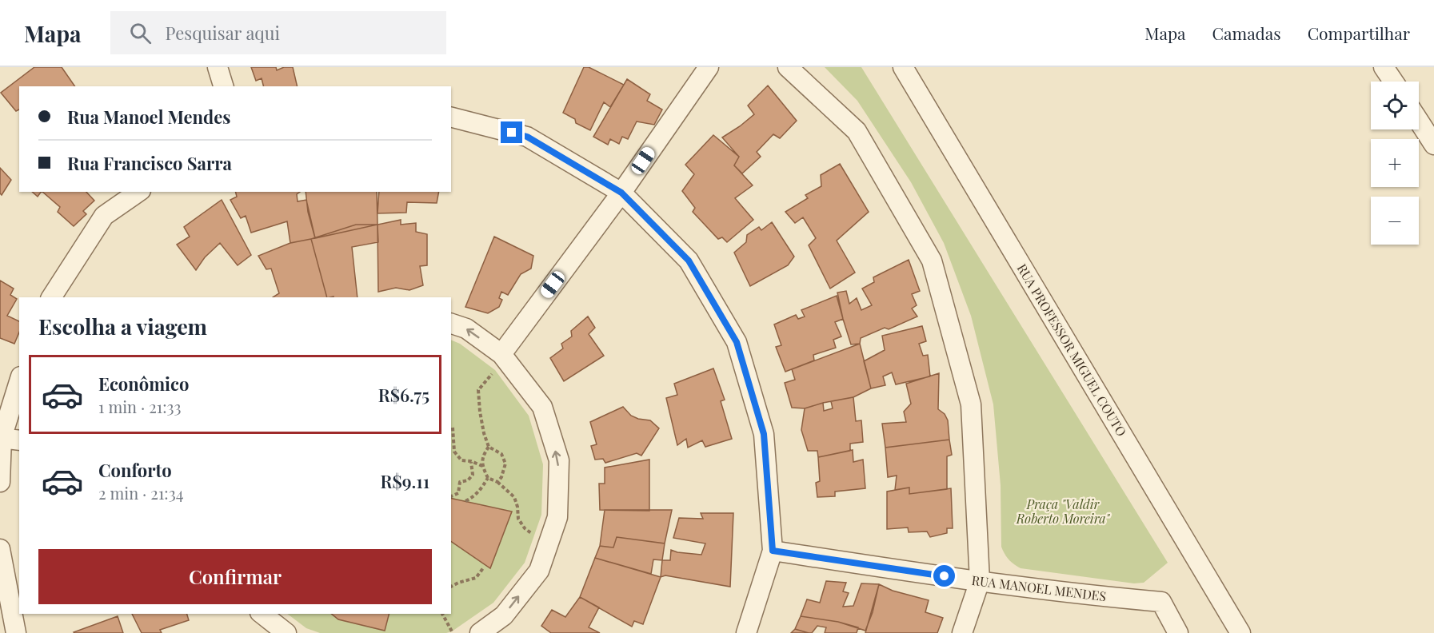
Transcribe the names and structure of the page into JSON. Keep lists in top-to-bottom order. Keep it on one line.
{"streets":{"street":["RUA PROFESSOR MIGUEL COUTO","RUA MANOEL MENDES"]},"parks":["Praça \"Valdir Roberto Moreira\""],"page":{"header":"Mapa","search":"Pesquisar aqui","nav":["Mapa","Camadas","Compartilhar"],"map_buttons":["+","−"],"banner":["Rua Manoel Mendes","Rua Francisco Sarra"],"heading":"Escolha a viagem","list":[{"name":"Econômico","note":"1 min · 21:33","value":"R$6.75"},{"name":"Conforto","note":"2 min · 21:34","value":"R$9.11"}],"buttons":"Confirmar"}}
